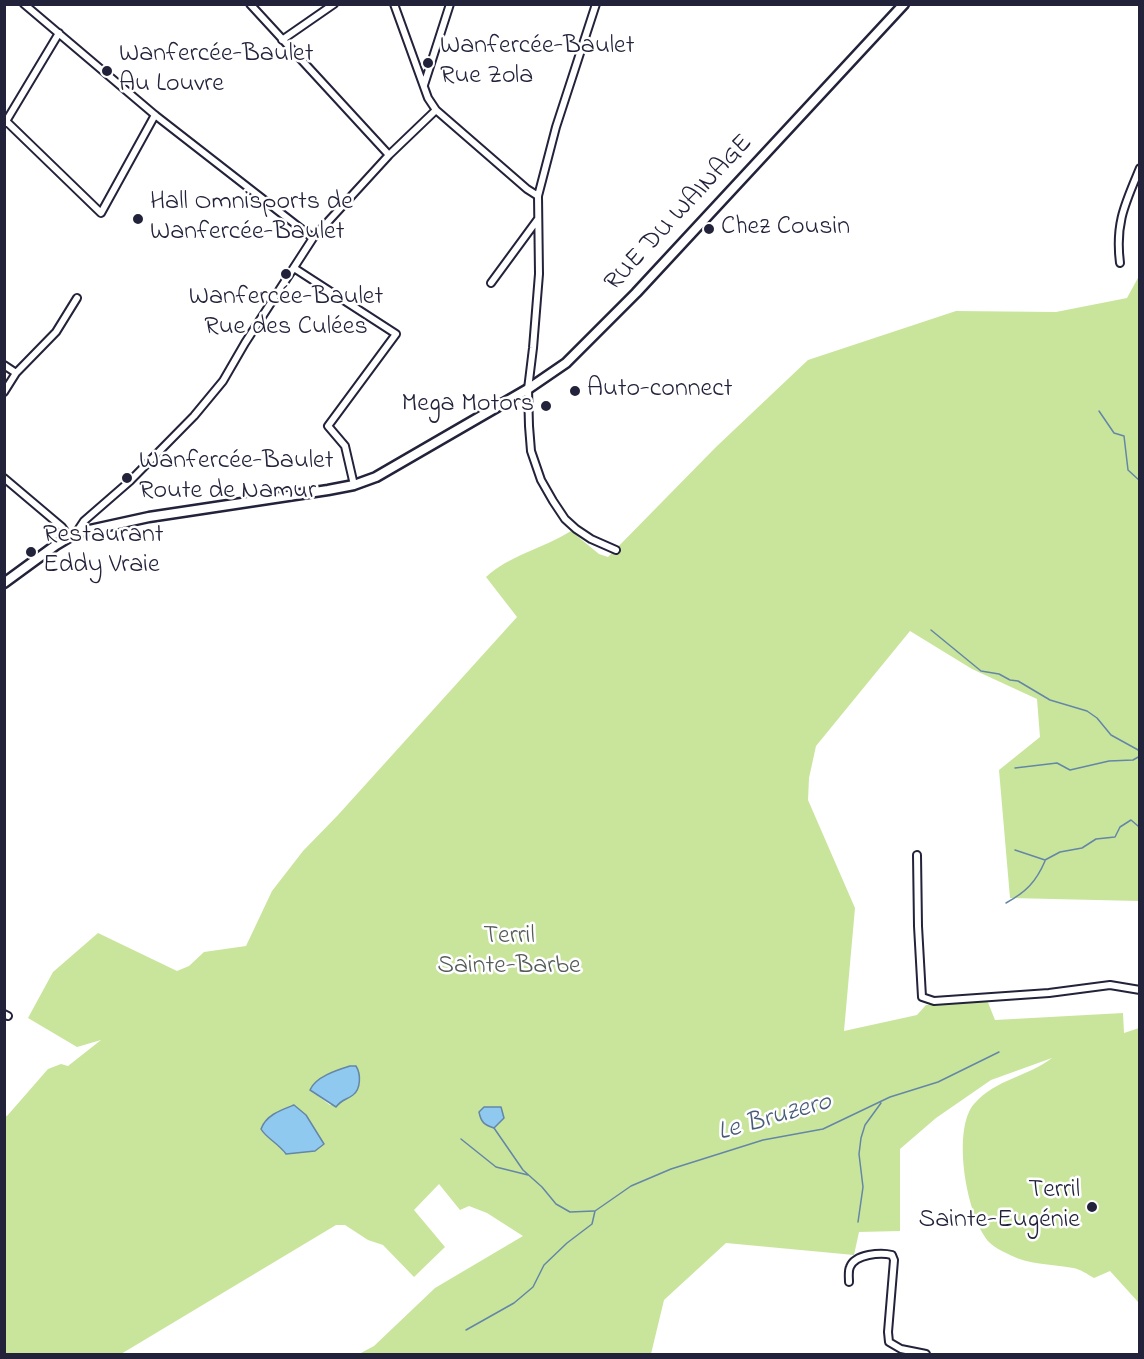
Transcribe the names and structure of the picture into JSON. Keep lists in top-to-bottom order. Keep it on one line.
{"streets":{"main road":["RUE DU WAINAGE"]},"water":["Le Bruzero"],"parks":["Terril Sainte-Barbe"],"places":["Wanfercée-Baulet Rue Zola","Wanfercée-Baulet Au Louvre","Hall Omnisports de Wanfercée-Baulet","Chez Cousin","Wanfercée-Baulet Rue des Culées","Auto-connect","Mega Motors","Wanfercée-Baulet Route de Namur","Restaurant Eddy Vraie","Terril Sainte-Eugénie"]}
